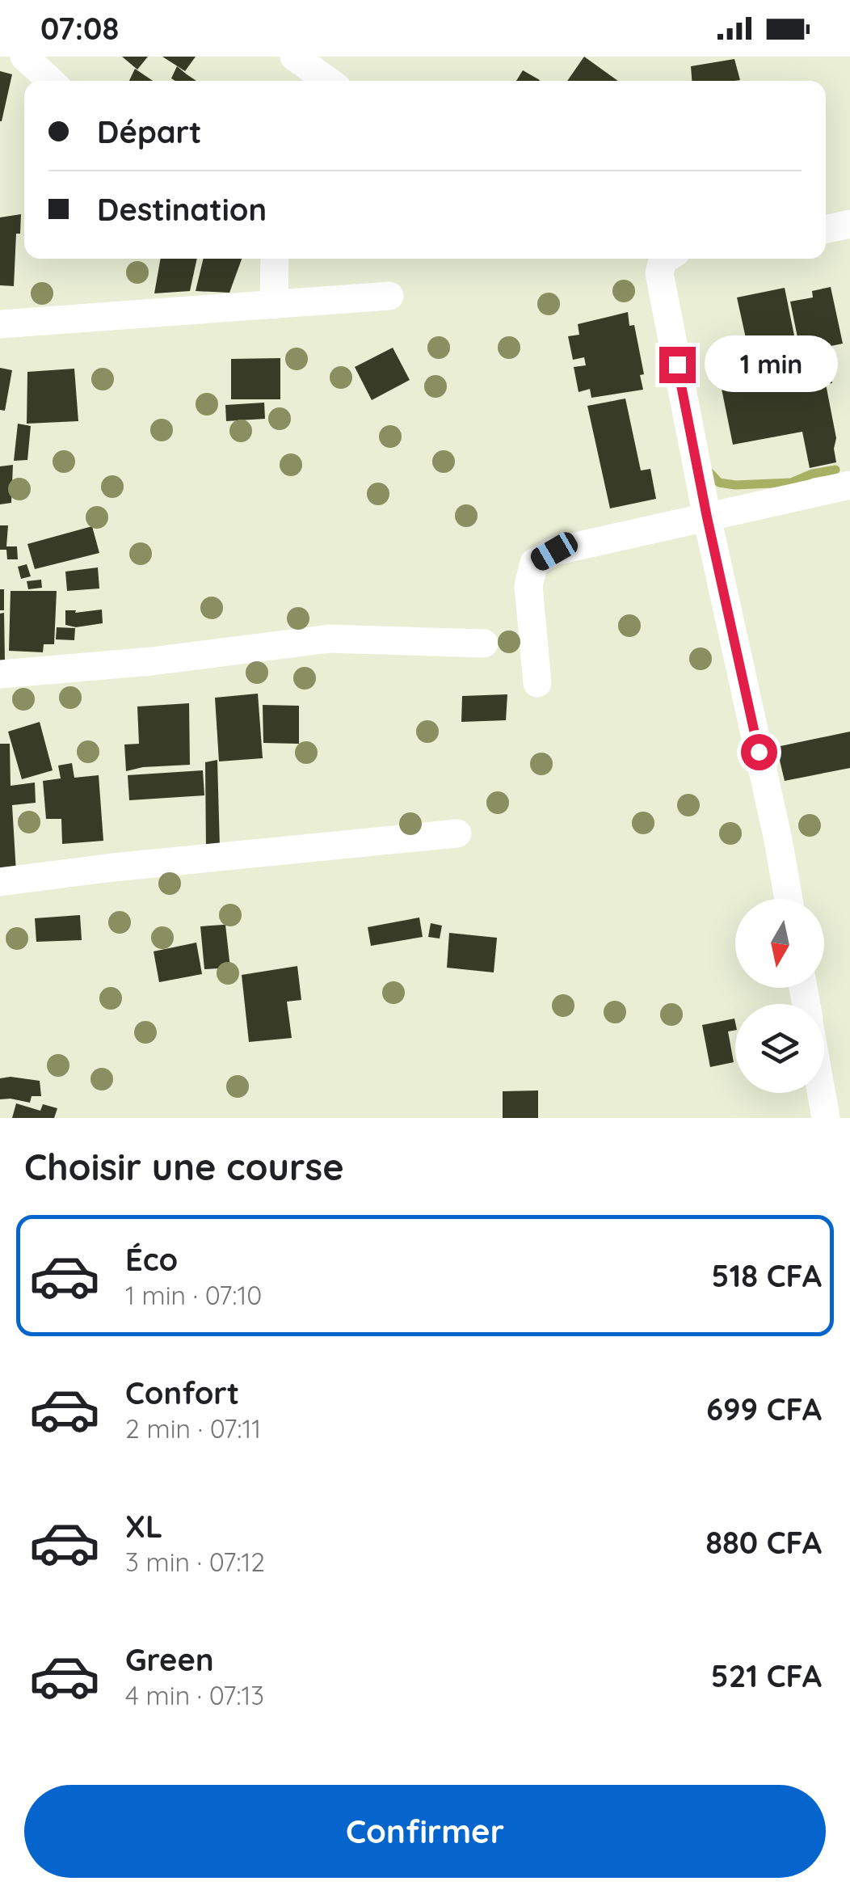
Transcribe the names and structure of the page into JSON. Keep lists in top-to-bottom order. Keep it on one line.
{"north":"bottom","page":{"status":"07:08","banner":["Départ","Destination"],"bubble":"1 min","heading":"Choisir une course","list":[{"name":"Éco","note":"1 min · 07:10","value":"518 CFA"},{"name":"Confort","note":"2 min · 07:11","value":"699 CFA"},{"name":"XL","note":"3 min · 07:12","value":"880 CFA"},{"name":"Green","note":"4 min · 07:13","value":"521 CFA"}],"buttons":"Confirmer"}}
